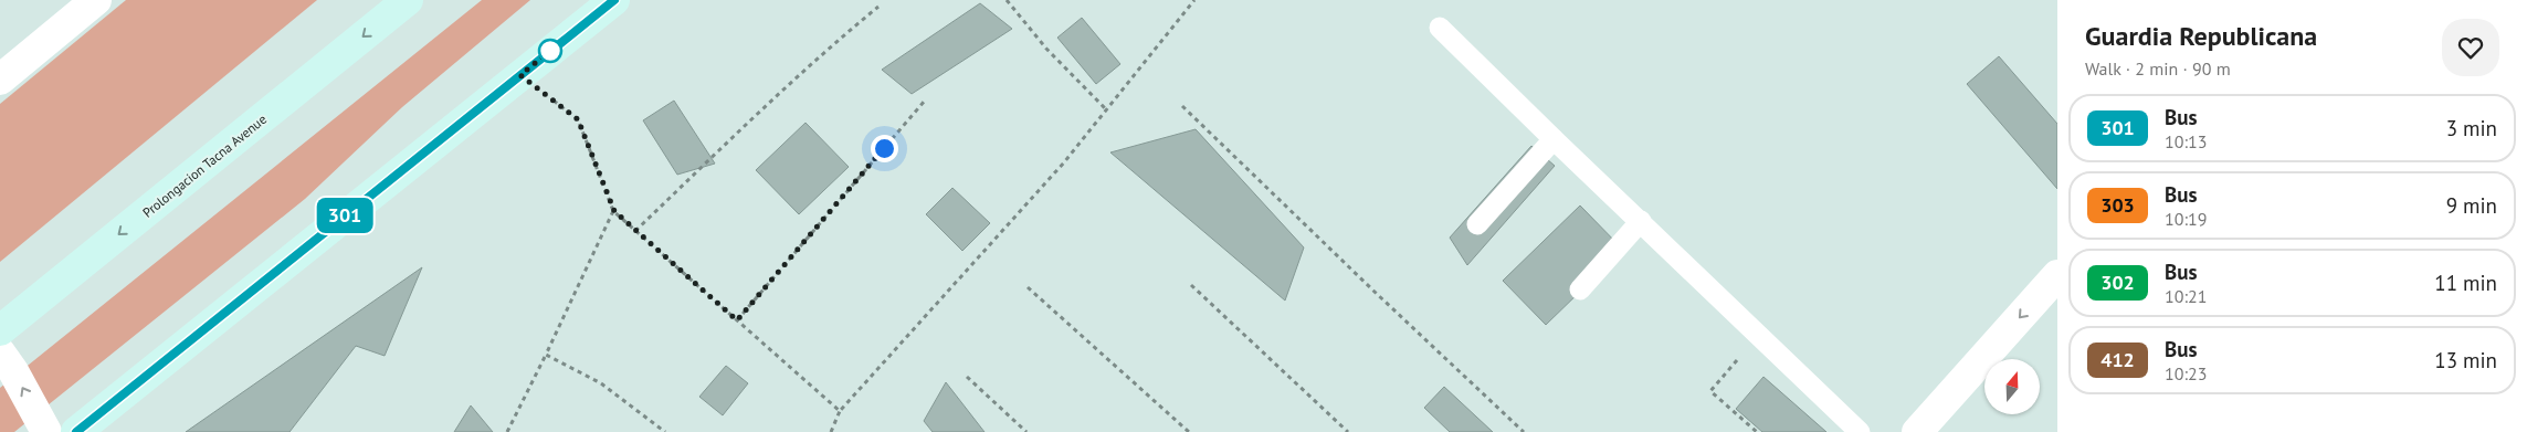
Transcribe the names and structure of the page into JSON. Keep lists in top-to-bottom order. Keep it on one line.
{"streets":{"main road":["Prolongacion Tacna Avenue"]},"lines":["bus line 301"],"north":"top","page":{"on_map":"301","heading":["Guardia Republicana","Walk · 2 min · 90 m"],"list":[{"mark":"301","name":"Bus","note":"10:13","value":"3 min"},{"mark":"303","name":"Bus","note":"10:19","value":"9 min"},{"mark":"302","name":"Bus","note":"10:21","value":"11 min"},{"mark":"412","name":"Bus","note":"10:23","value":"13 min"}]}}
